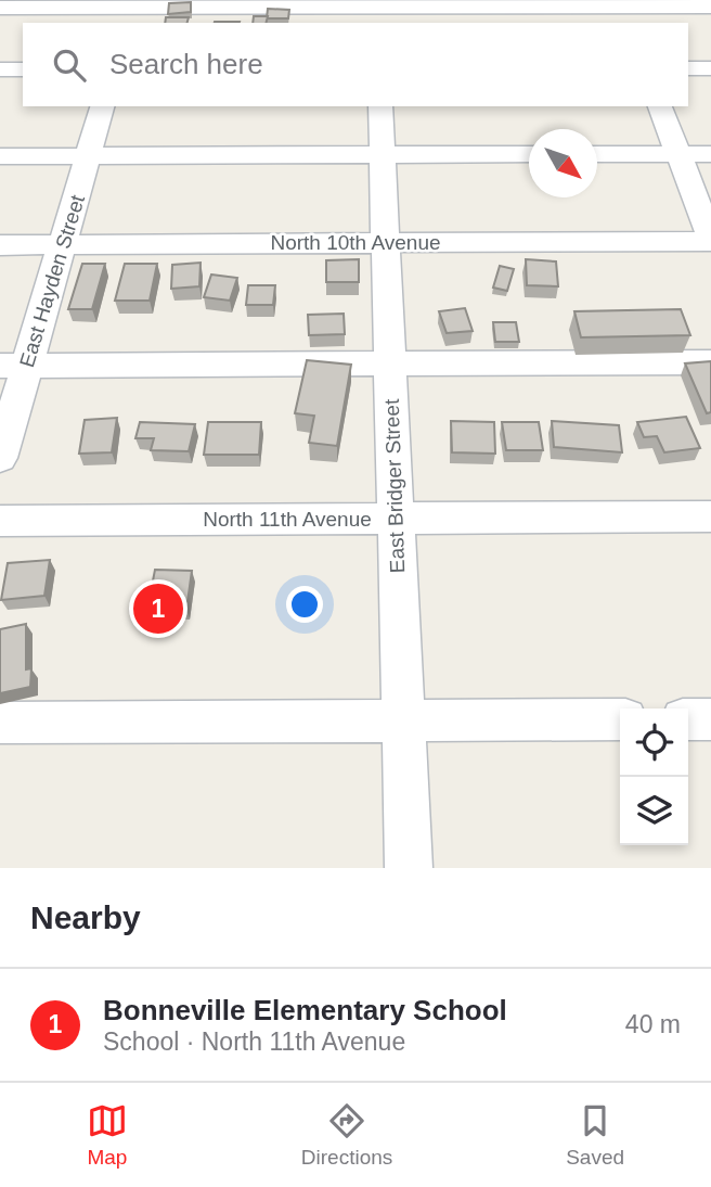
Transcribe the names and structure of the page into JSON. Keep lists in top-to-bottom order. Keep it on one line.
{"streets":{"street":["North 10th Avenue","East Hayden Street","East Bridger Street","North 11th Avenue"]},"crossings":[["North 10th Avenue","East Hayden Street"],["North 10th Avenue","East Bridger Street"],["East Bridger Street","North 11th Avenue"]],"north":"bottom right","page":{"search":"Search here","pins":"1","heading":"Nearby","list":[{"mark":"1","name":"Bonneville Elementary School","note":"School · North 11th Avenue","value":"40 m"}],"nav":["Map","Directions","Saved"]}}
